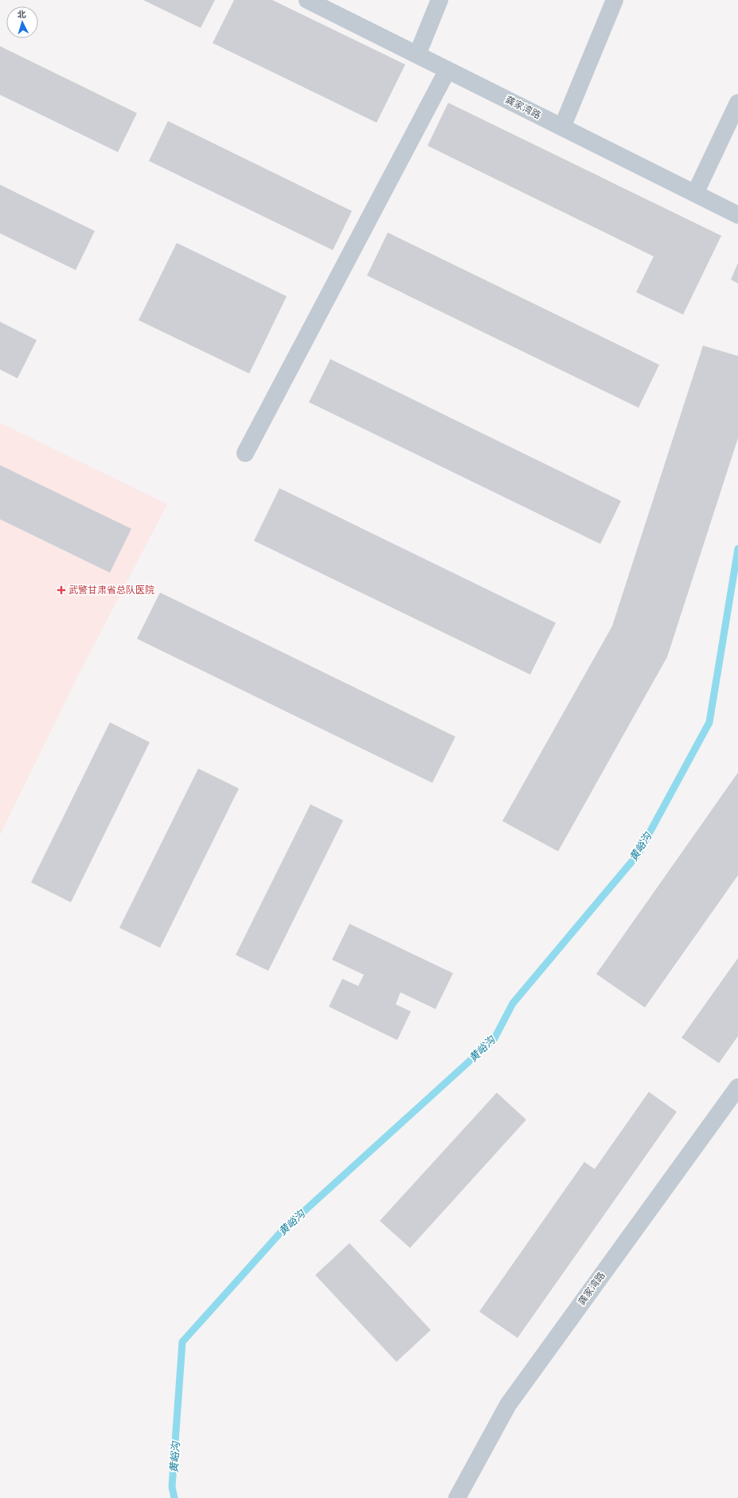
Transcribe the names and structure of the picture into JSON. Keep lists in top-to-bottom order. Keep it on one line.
{"streets":{"street":["龚家湾路"]},"water":["黄峪沟"],"places":{"health":["武警甘肃省总队医院"]},"north":"top"}
